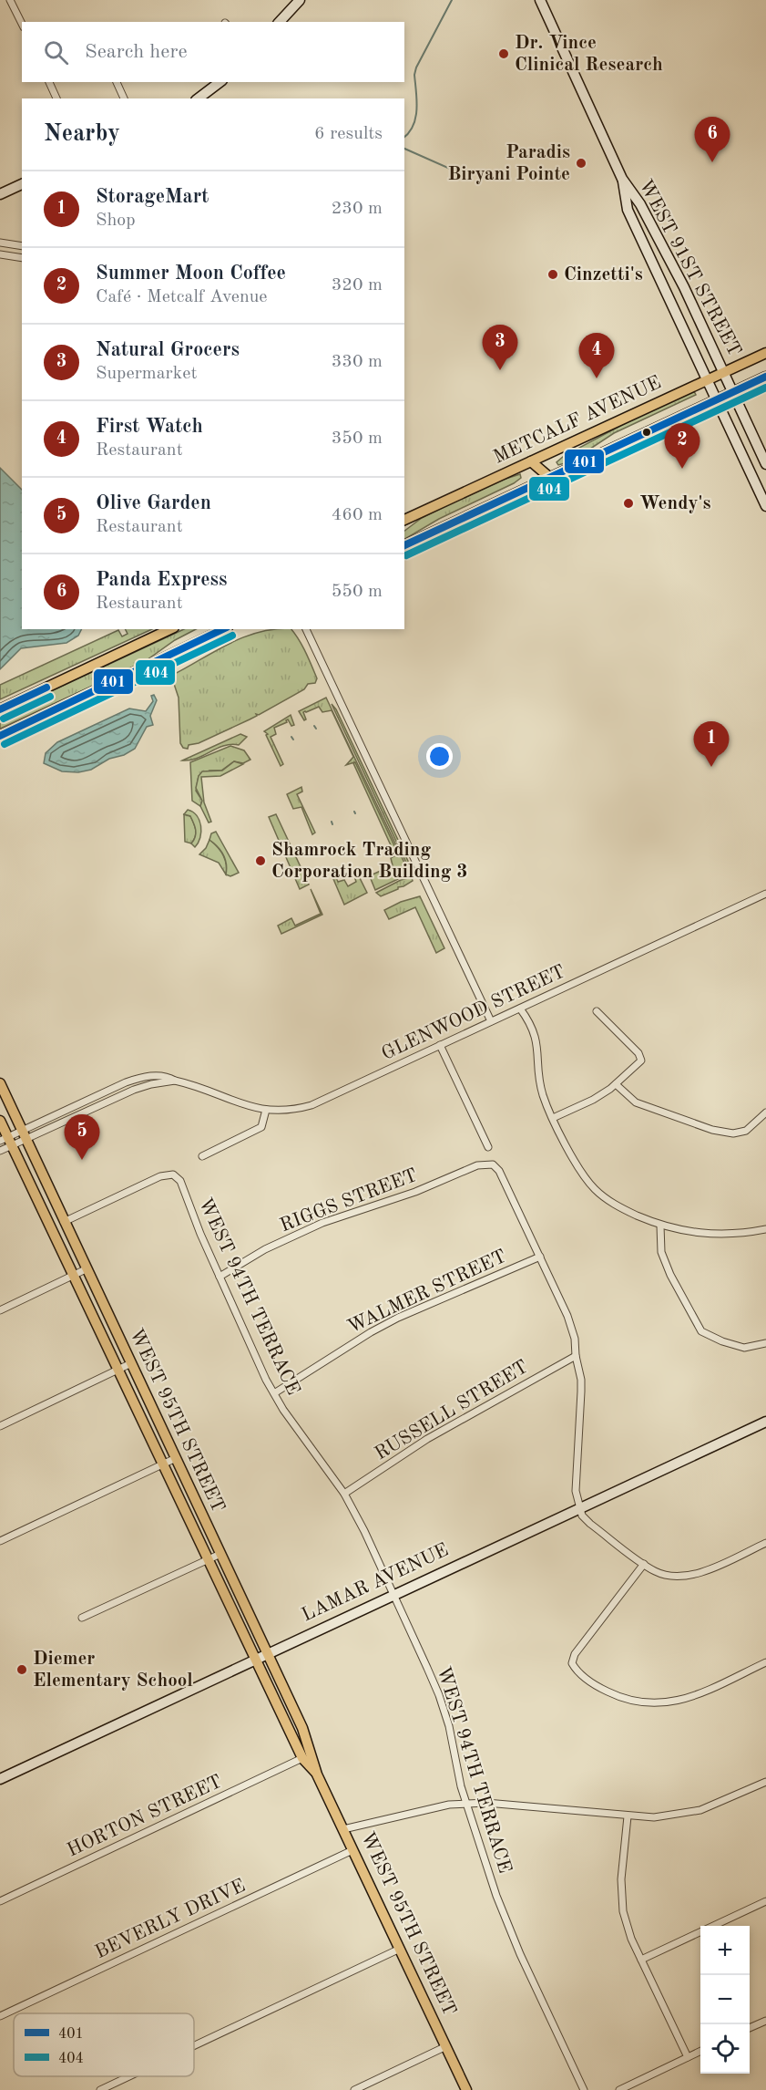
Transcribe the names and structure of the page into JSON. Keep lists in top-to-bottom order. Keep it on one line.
{"streets":{"main road":["METCALF AVENUE","WEST 95TH STREET"],"street":["WEST 91ST STREET","GLENWOOD STREET","RIGGS STREET","WALMER STREET","WEST 94TH TERRACE","RUSSELL STREET","LAMAR AVENUE","HORTON STREET","BEVERLY DRIVE"]},"crossings":[["WEST 91ST STREET","METCALF AVENUE"],["GLENWOOD STREET","WEST 95TH STREET"],["RIGGS STREET","WALMER STREET"],["RIGGS STREET","WEST 94TH TERRACE"],["WALMER STREET","WEST 94TH TERRACE"],["WEST 94TH TERRACE","RUSSELL STREET"],["WEST 94TH TERRACE","WEST 95TH STREET"],["WEST 94TH TERRACE","LAMAR AVENUE"],["WEST 95TH STREET","LAMAR AVENUE"],["WEST 95TH STREET","HORTON STREET"],["WEST 95TH STREET","BEVERLY DRIVE"]],"places":["Dr. Vince Clinical Research","Paradis Biryani Pointe","Cinzetti's","Wendy's","Shamrock Trading Corporation Building 3","Diemer Elementary School"],"lines":["transit line 401","transit line 404"],"legend":["401","404"],"page":{"search":"Search here","heading":["Nearby","6 results"],"pins":["6","3","4","2","1","5"],"list":[{"mark":"1","name":"StorageMart","note":"Shop","value":"230 m"},{"mark":"2","name":"Summer Moon Coffee","note":"Café · Metcalf Avenue","value":"320 m"},{"mark":"3","name":"Natural Grocers","note":"Supermarket","value":"330 m"},{"mark":"4","name":"First Watch","note":"Restaurant","value":"350 m"},{"mark":"5","name":"Olive Garden","note":"Restaurant","value":"460 m"},{"mark":"6","name":"Panda Express","note":"Restaurant","value":"550 m"}],"map_buttons":["+","−"]}}
